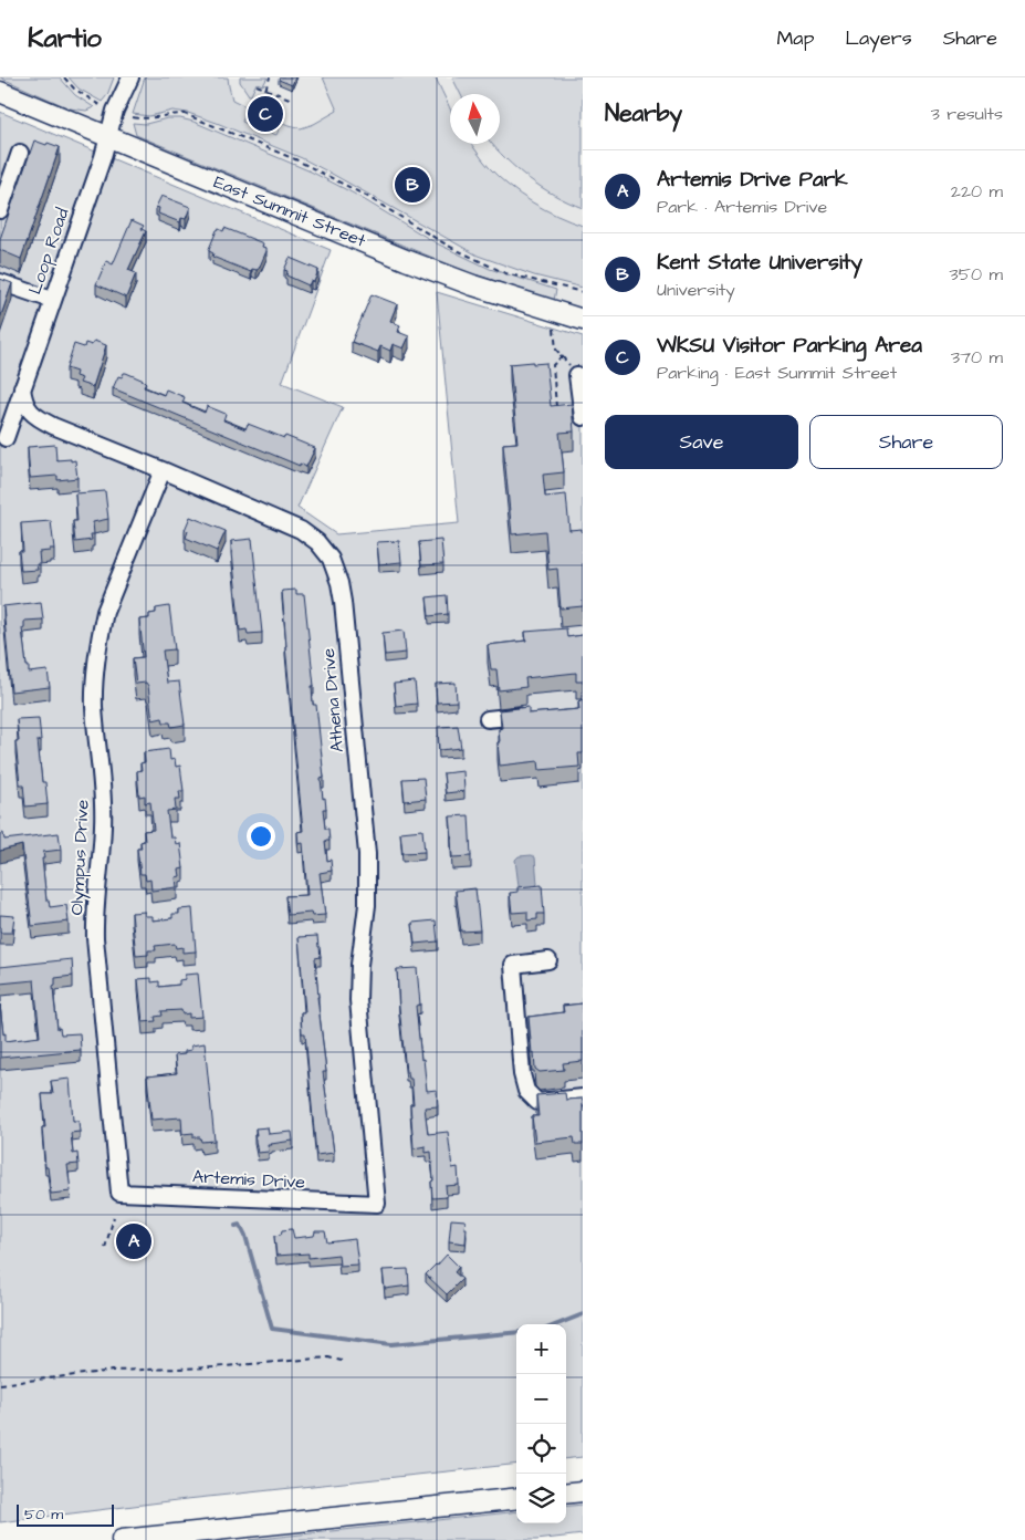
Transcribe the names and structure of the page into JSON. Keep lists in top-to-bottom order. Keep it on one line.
{"streets":{"main road":["East Summit Street"],"street":["Loop Road","Athena Drive","Olympus Drive","Artemis Drive"]},"crossings":[["East Summit Street","Loop Road"],["Loop Road","Athena Drive"],["Athena Drive","Olympus Drive"],["Athena Drive","Artemis Drive"],["Olympus Drive","Artemis Drive"]],"scale_bar":"50 m","north":"top","page":{"header":"Kartio","nav":["Map","Layers","Share"],"heading":["Nearby","3 results"],"pins":["C","B","A"],"list":[{"mark":"A","name":"Artemis Drive Park","note":"Park · Artemis Drive","value":"220 m"},{"mark":"B","name":"Kent State University","note":"University","value":"350 m"},{"mark":"C","name":"WKSU Visitor Parking Area","note":"Parking · East Summit Street","value":"370 m"}],"buttons":["Save","Share"],"map_buttons":["+","−"],"scale":"50 m"}}
